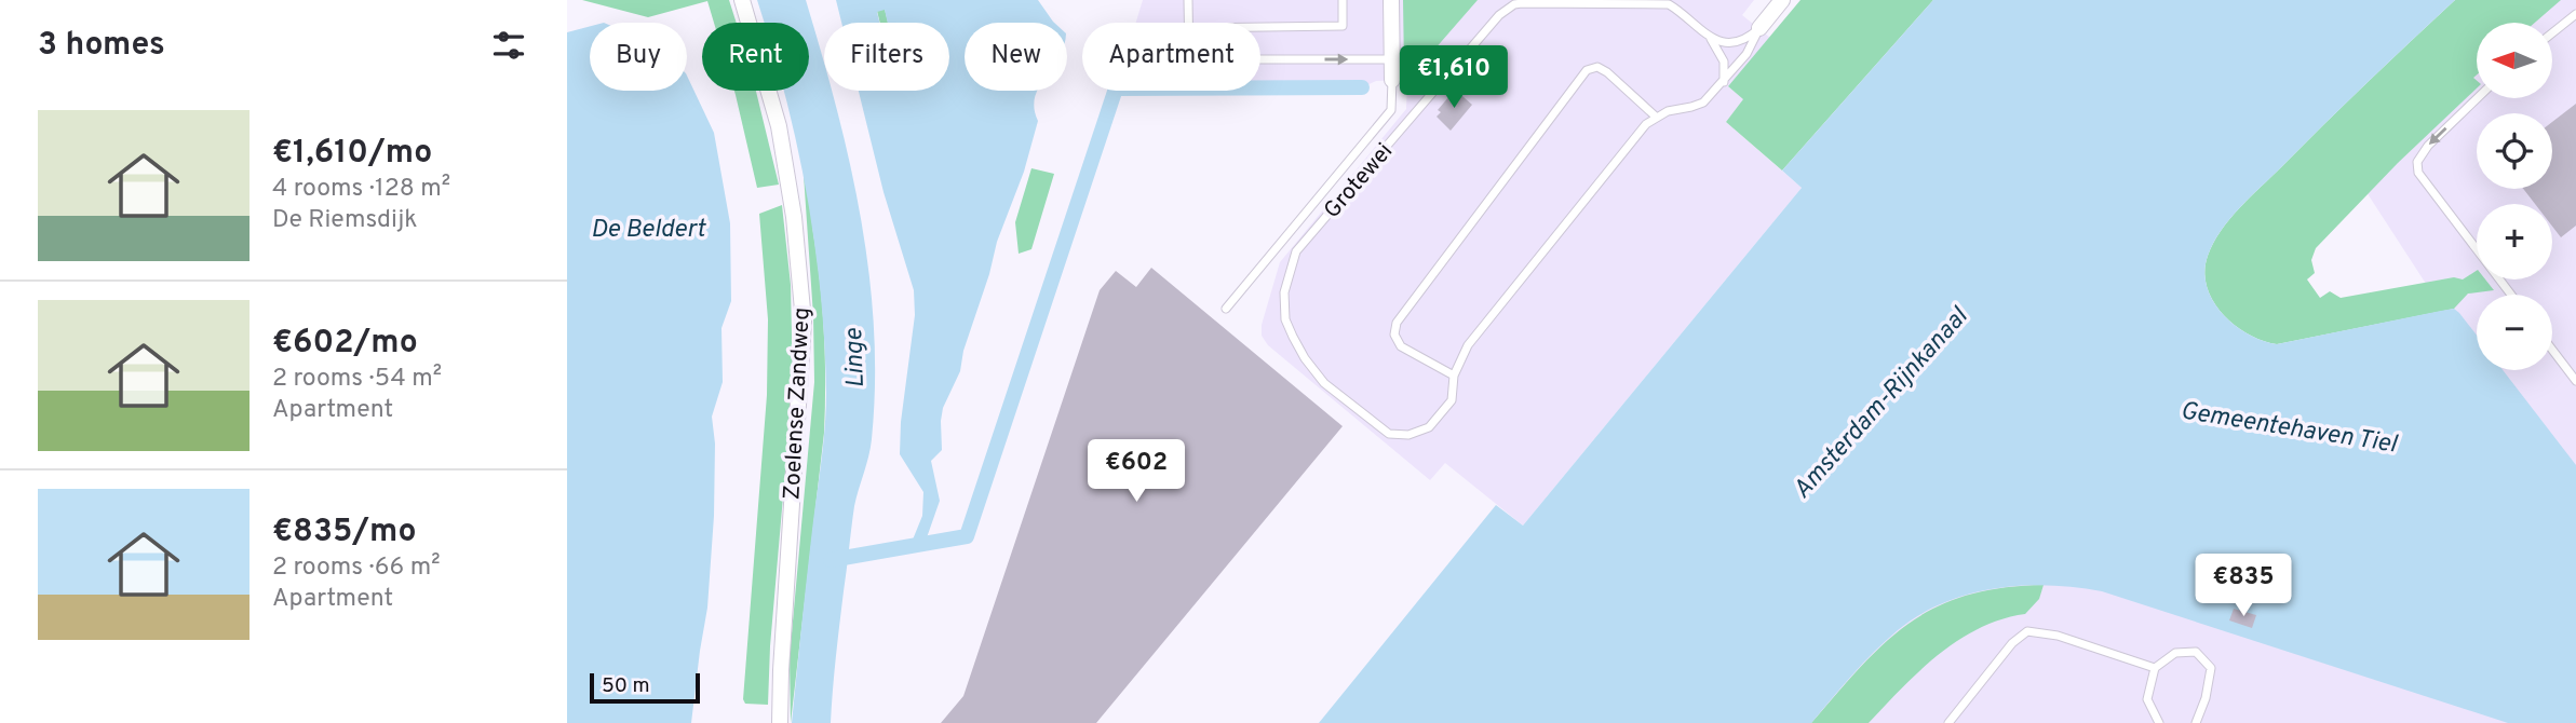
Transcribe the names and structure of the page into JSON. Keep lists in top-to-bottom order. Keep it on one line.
{"streets":{"street":["Zoelense Zandweg"],"lane":["Grotewei"]},"water":["De Beldert","Linge","Amsterdam-Rijnkanaal","Gemeentehaven Tiel"],"scale_bar":"50 m","north":"left","page":{"heading":"3 homes","map_buttons":["+","−"],"chip":["Buy","Rent","Filters","New","Apartment"],"price":["€1,610","€602","€835"],"list":[{"name":"€1,610/mo","note":"4 rooms · 128 m² · De Riemsdijk"},{"name":"€602/mo","note":"2 rooms · 54 m² · Apartment"},{"name":"€835/mo","note":"2 rooms · 66 m² · Apartment"}],"scale":"50 m"}}
